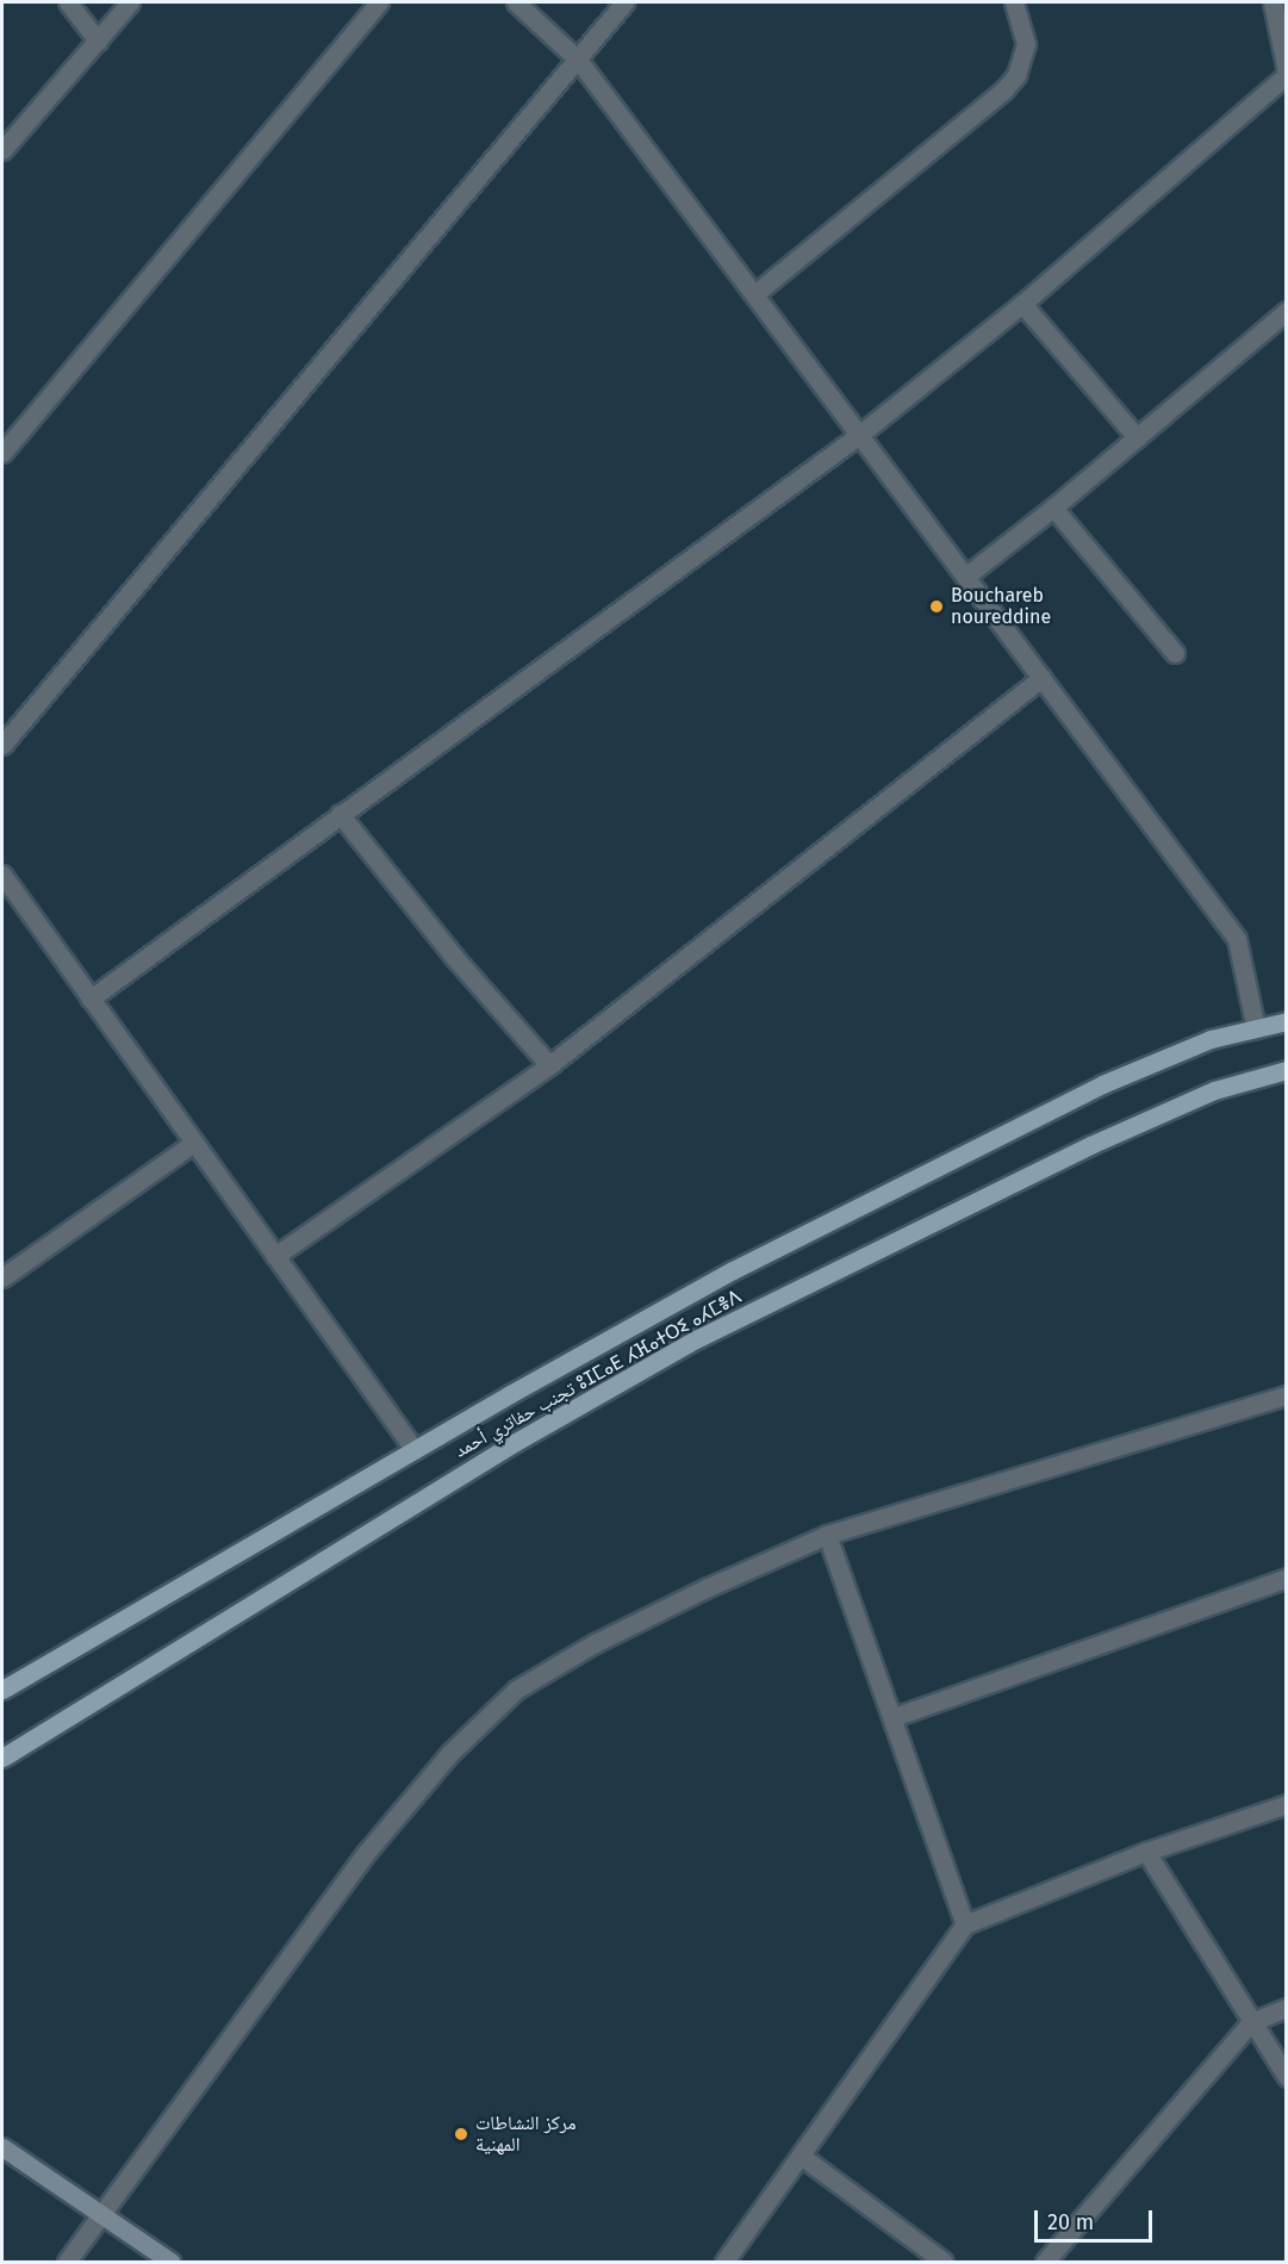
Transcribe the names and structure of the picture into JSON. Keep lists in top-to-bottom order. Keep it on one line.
{"streets":{"main road":["تجنب حفاتري أحمد ⵓⵊⵎⴰⴹ ⵃⴼⴰⵜⵔⵉ ⴰⵃⵎⴻⴷ"]},"places":["Bouchareb noureddine","مركز النشاطات المهنية"],"scale_bar":"20 m"}
